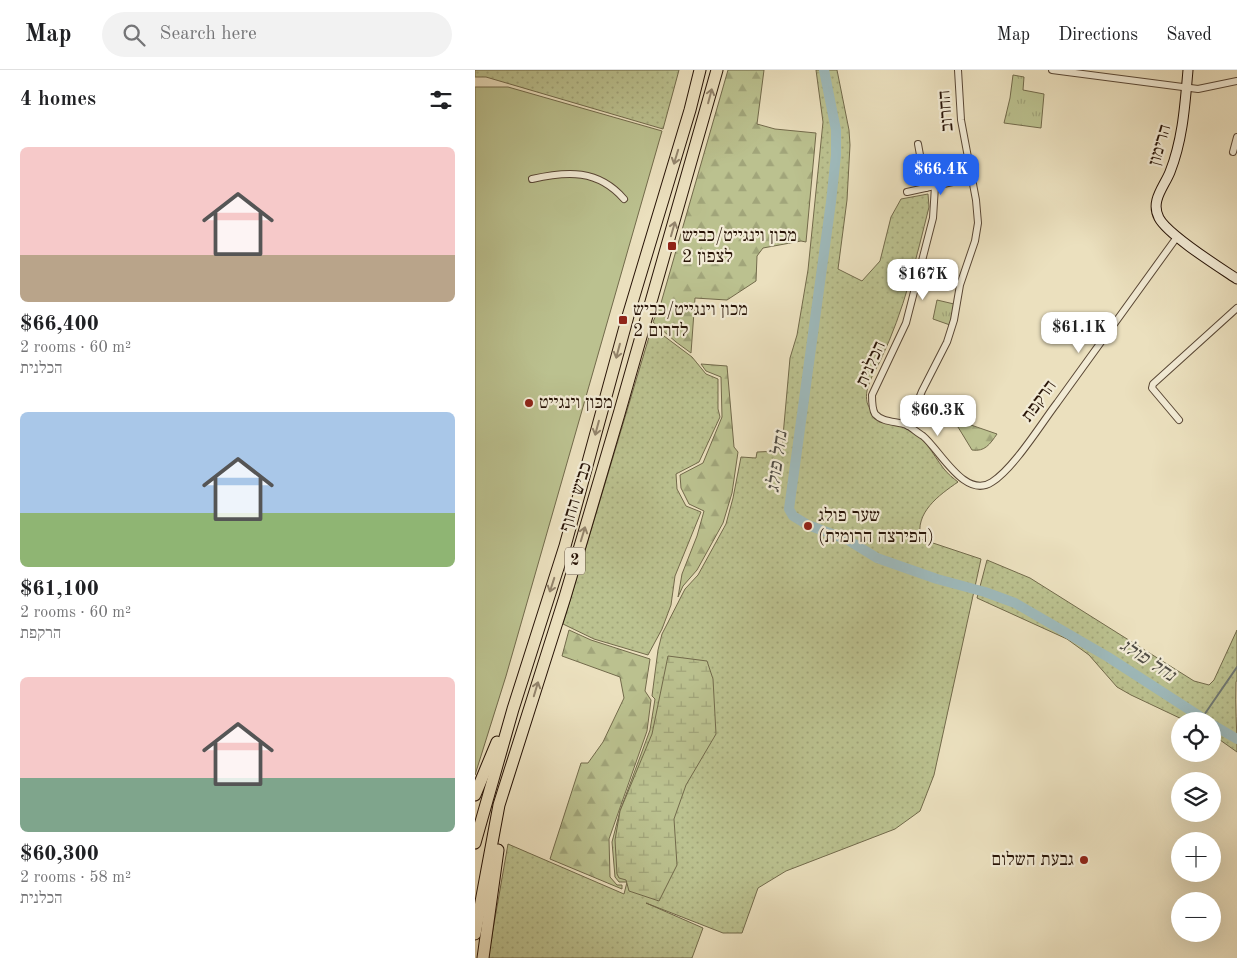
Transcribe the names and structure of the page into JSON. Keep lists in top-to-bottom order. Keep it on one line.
{"streets":{"highway":["כביש החוף","2"],"street":["החרוב","הרימון","הכלנית","הרקפת"]},"crossings":[["החרוב","הכלנית"],["הרימון","הרקפת"],["הכלנית","הרקפת"]],"water":["נחל פולג"],"places":{"transit":["מכון וינגייט/כביש 2 לצפון","מכון וינגייט/כביש 2 לדרום"],"other":["מכון וינגייט","שער פולג (הפירצה הרומית)","גבעת השלום"]},"page":{"header":"Map","search":"Search here","nav":["Map","Directions","Saved"],"heading":"4 homes","list":[{"name":"$66,400","note":"2 rooms · 60 m² · הכלנית"},{"name":"$61,100","note":"2 rooms · 60 m² · הרקפת"},{"name":"$60,300","note":"2 rooms · 58 m² · הכלנית"}],"price":["$66.4K","$167K","$61.1K","$60.3K"],"map_buttons":["+","−"]}}
